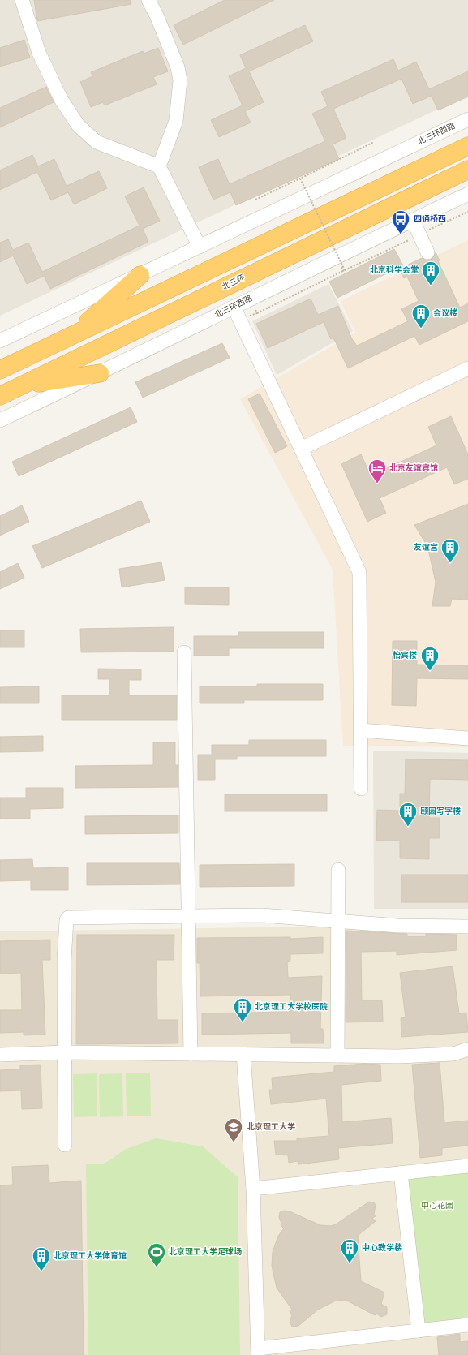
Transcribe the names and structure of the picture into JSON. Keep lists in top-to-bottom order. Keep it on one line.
{"streets":{"highway":["北三环"],"street":["北三环西路"]},"parks":["中心花园"],"places":{"bus stop":["四通桥西"],"building":["北京科学会堂","会议楼","友谊宫","怡宾楼","颐园写字楼","北京理工大学校医院","中心教学楼","北京理工大学体育馆"],"hotel":["北京友谊宾馆"],"school or university":["北京理工大学"],"sports":["北京理工大学足球场"]}}
